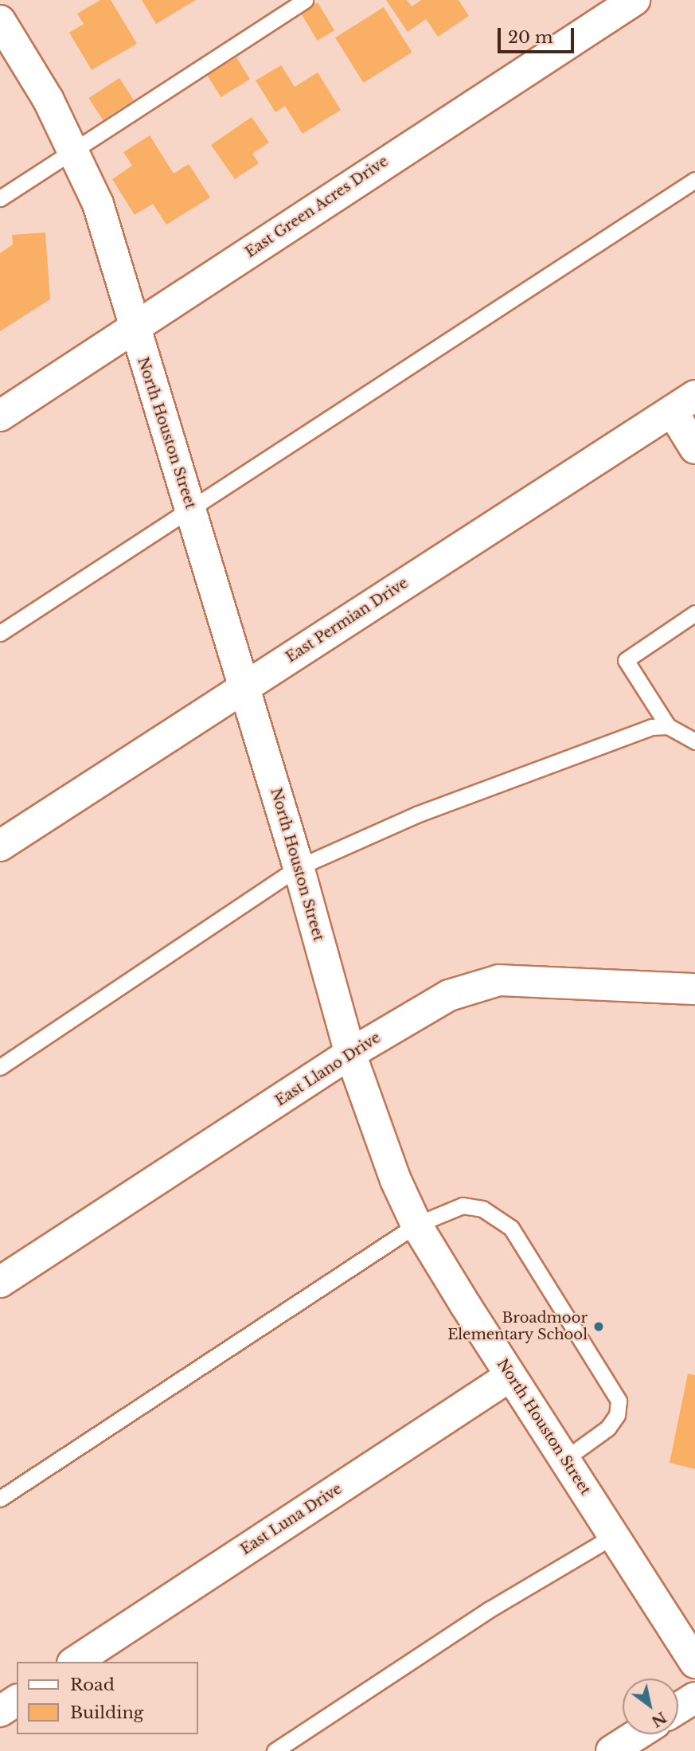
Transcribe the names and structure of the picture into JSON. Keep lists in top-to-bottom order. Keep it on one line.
{"streets":{"street":["East Green Acres Drive","North Houston Street","East Permian Drive","East Llano Drive","East Luna Drive"]},"crossings":[["East Green Acres Drive","North Houston Street"],["North Houston Street","East Permian Drive"],["North Houston Street","East Llano Drive"],["North Houston Street","East Luna Drive"]],"places":["Broadmoor Elementary School"],"legend":["Road","Building"],"scale_bar":"20 m","north":"bottom right"}
